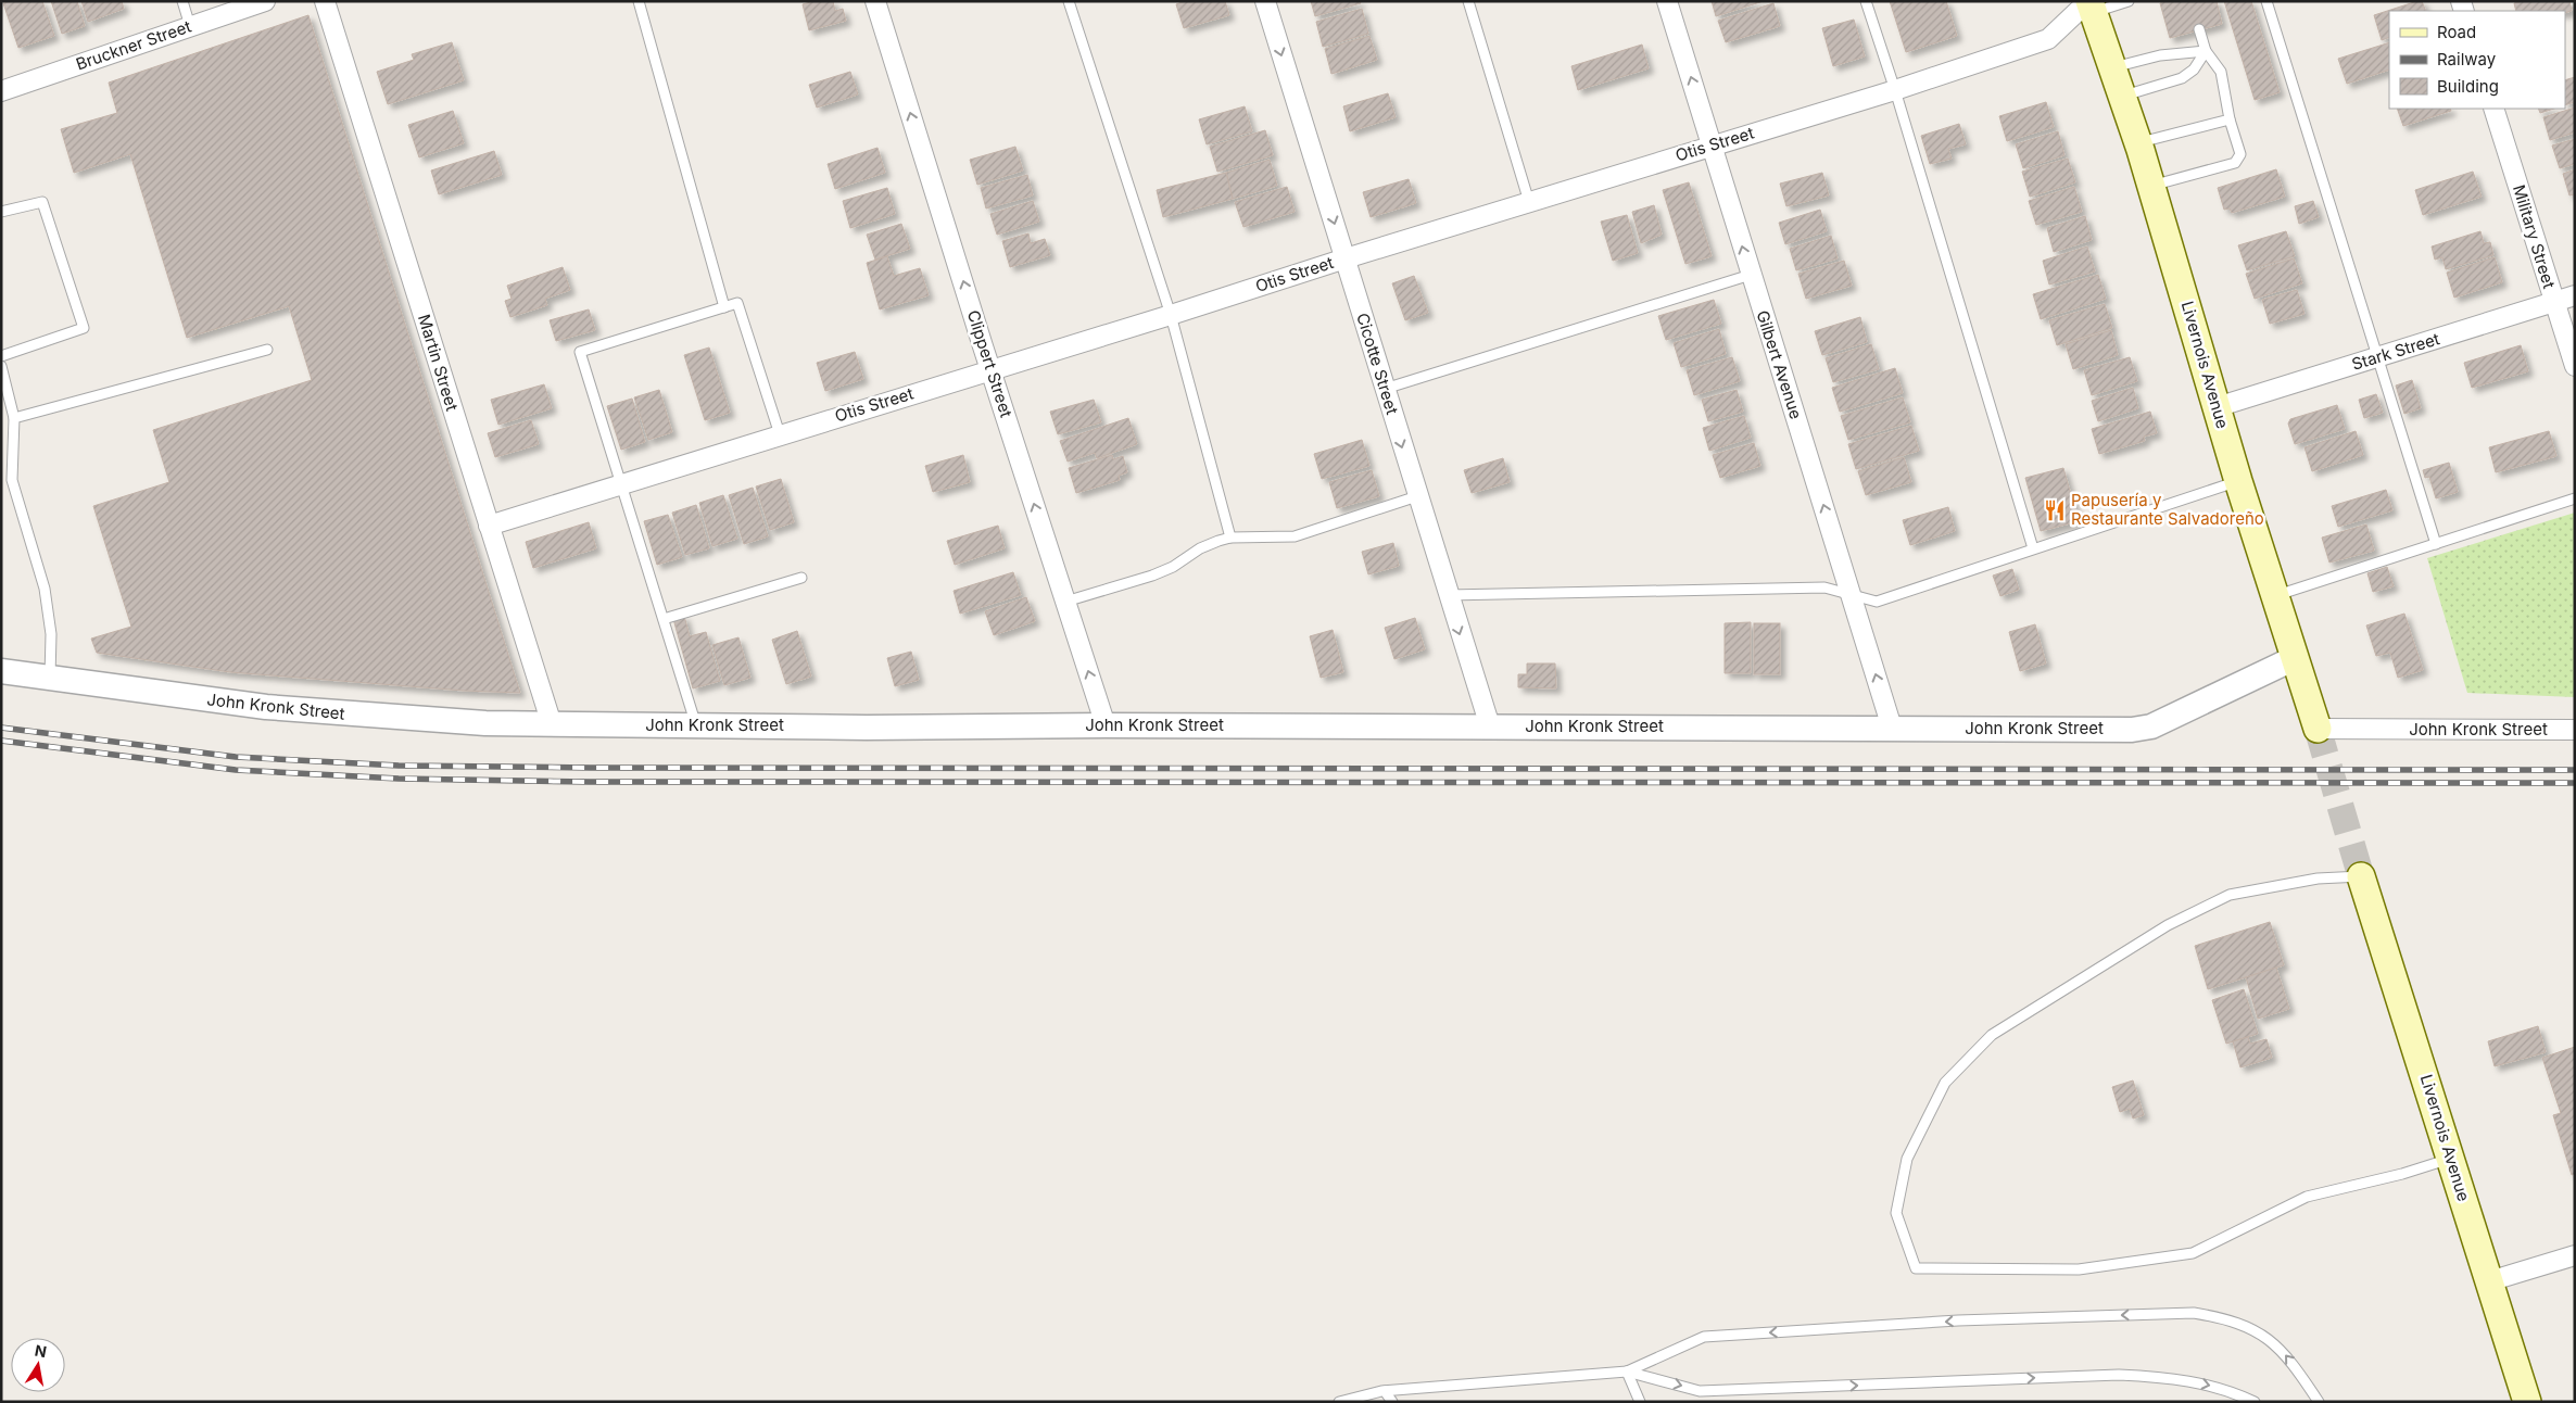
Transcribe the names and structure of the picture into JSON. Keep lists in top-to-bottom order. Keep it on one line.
{"streets":{"main road":["Livernois Avenue"],"street":["Bruckner Street","Otis Street","Military Street","Stark Street","Martin Street","Clippert Street","Cicotte Street","Gilbert Avenue","John Kronk Street"]},"crossings":[["Otis Street","Martin Street"],["Otis Street","Clippert Street"],["Otis Street","Cicotte Street"],["Otis Street","Gilbert Avenue"],["Otis Street","Livernois Avenue"],["Military Street","Stark Street"],["Stark Street","Livernois Avenue"],["Martin Street","John Kronk Street"],["Clippert Street","John Kronk Street"],["Cicotte Street","John Kronk Street"],["Gilbert Avenue","John Kronk Street"],["Livernois Avenue","John Kronk Street"]],"one_way":["Clippert Street","Cicotte Street","Gilbert Avenue"],"places":{"restaurant":["Papusería y Restaurante Salvadoreño"]},"legend":["Road","Railway","Building"],"north":"top"}
